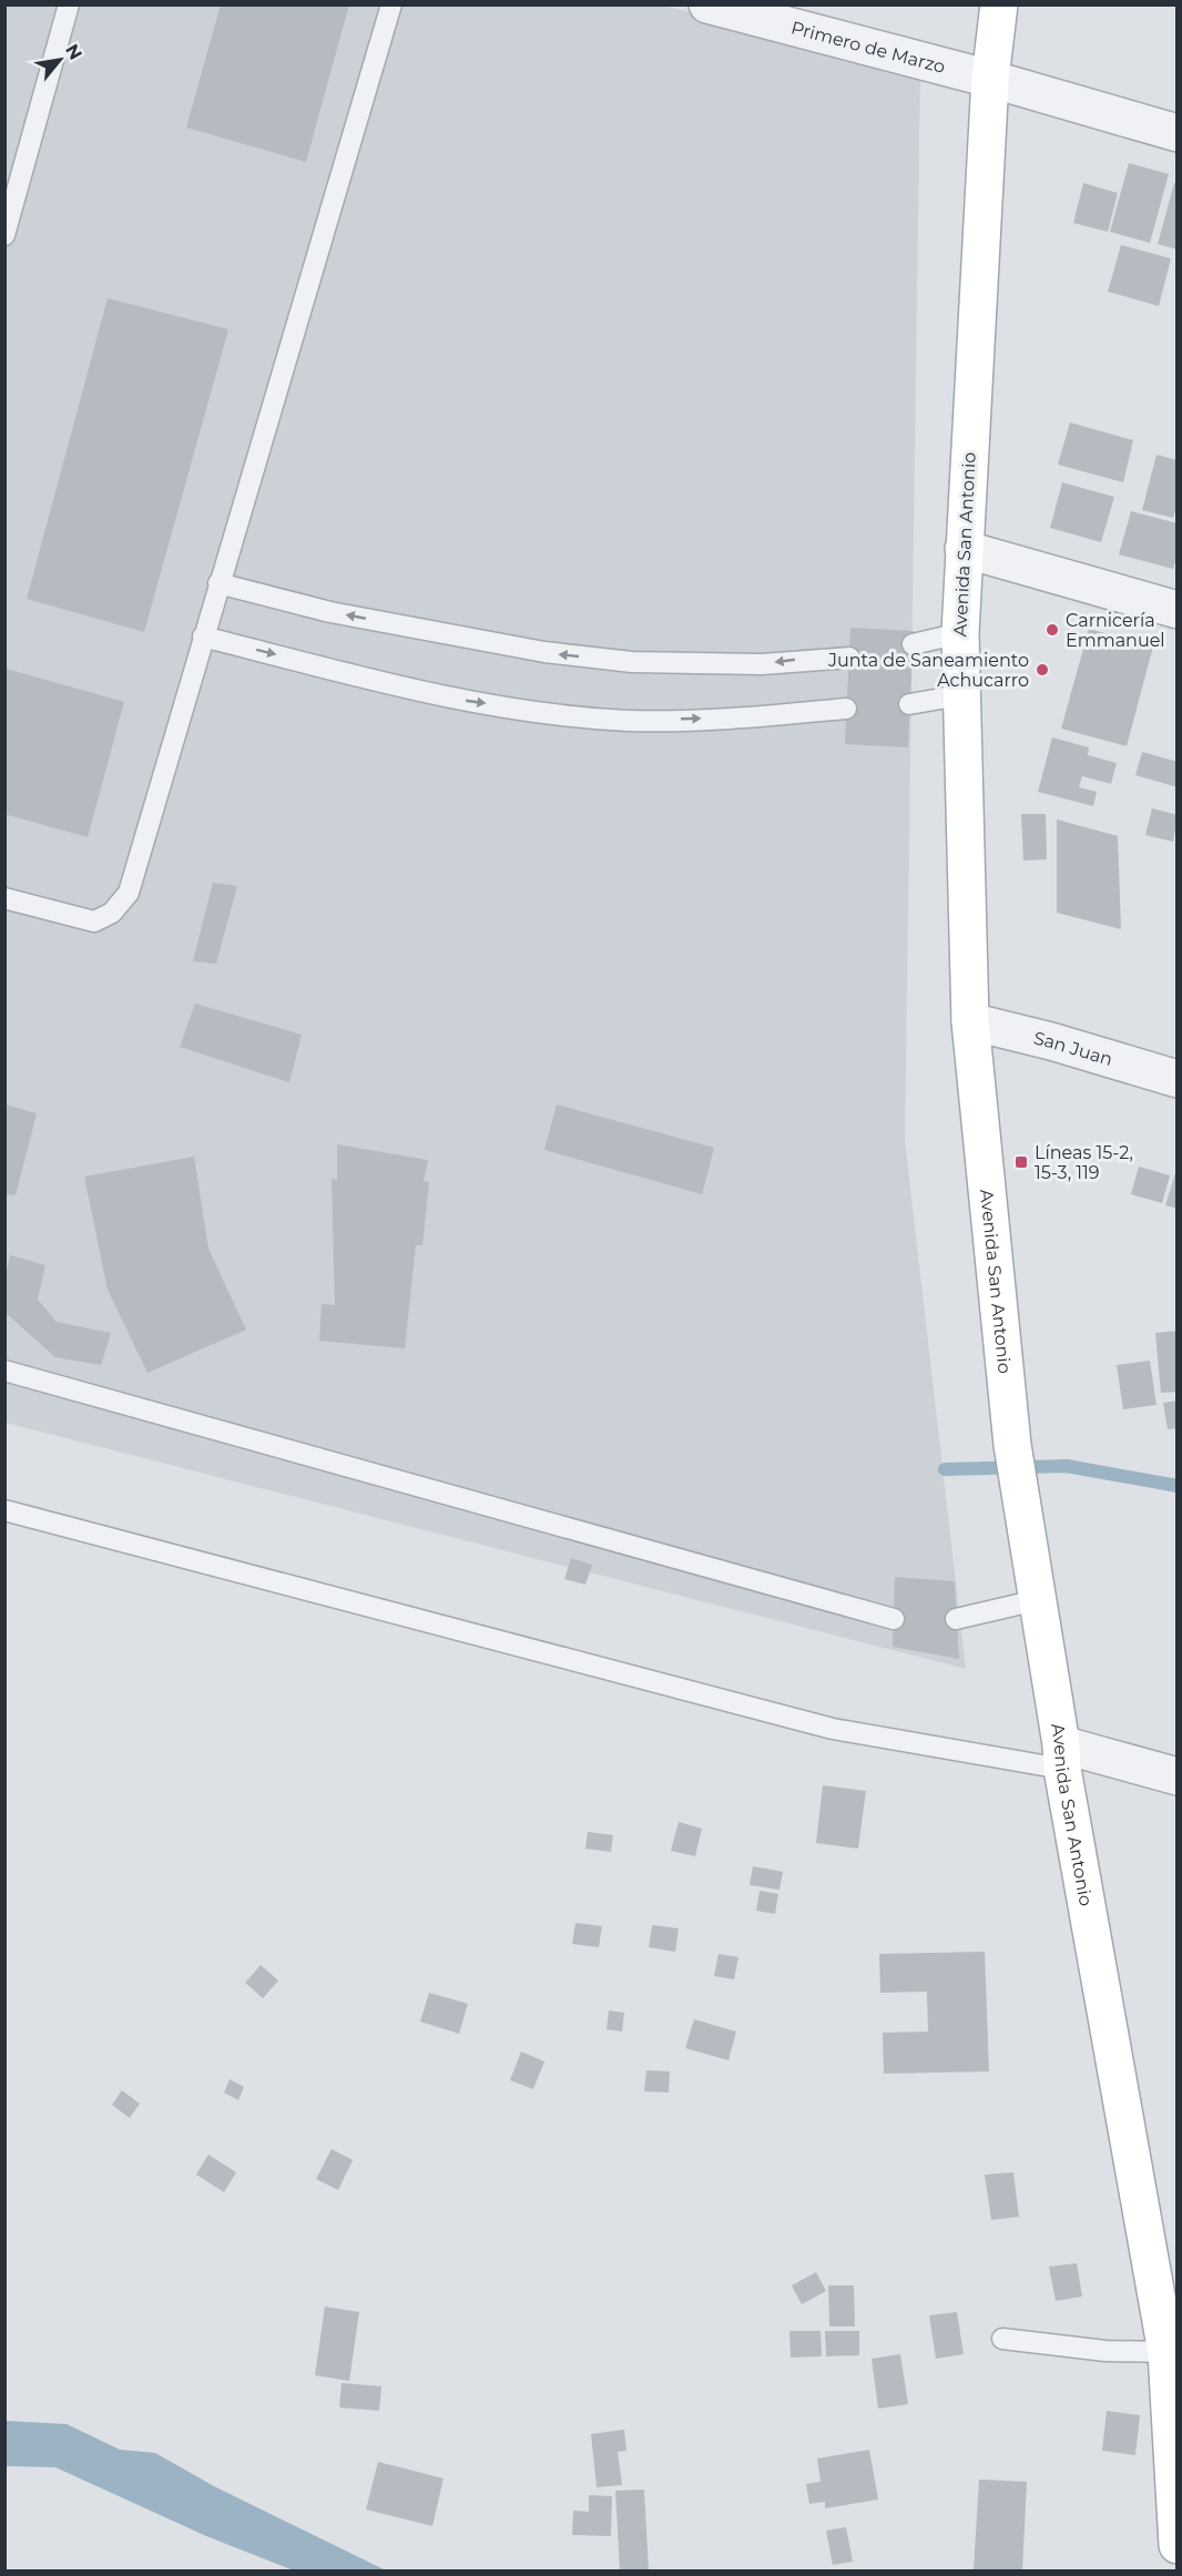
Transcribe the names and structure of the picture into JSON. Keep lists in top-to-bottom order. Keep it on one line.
{"streets":{"main road":["Avenida San Antonio"],"street":["Primero de Marzo","San Juan"]},"crossings":[["Primero de Marzo","Avenida San Antonio"],["Avenida San Antonio","San Juan"]],"places":{"other":["Carnicería Emmanuel","Junta de Saneamiento Achucarro"],"transit":["Líneas 15-2, 15-3, 119"]},"north":"top right"}
